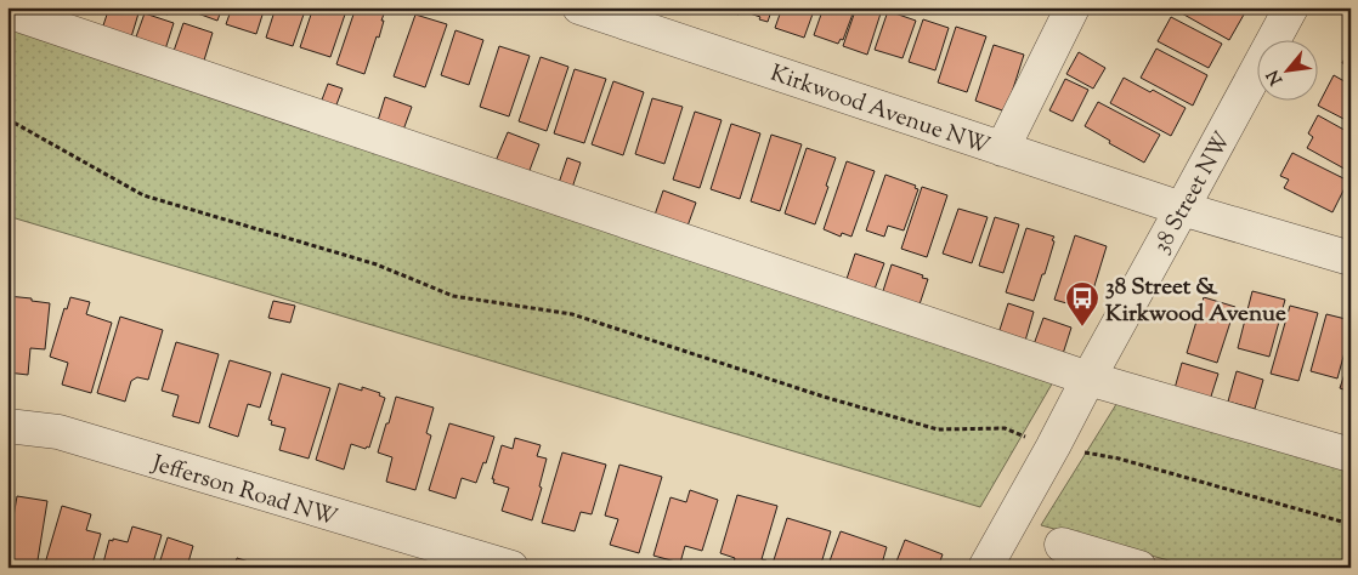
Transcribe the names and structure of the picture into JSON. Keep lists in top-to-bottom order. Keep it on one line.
{"streets":{"street":["Kirkwood Avenue NW","38 Street NW","Jefferson Road NW"]},"crossings":[["Kirkwood Avenue NW","38 Street NW"]],"places":{"bus stop":["38 Street & Kirkwood Avenue"]},"north":"bottom left"}
